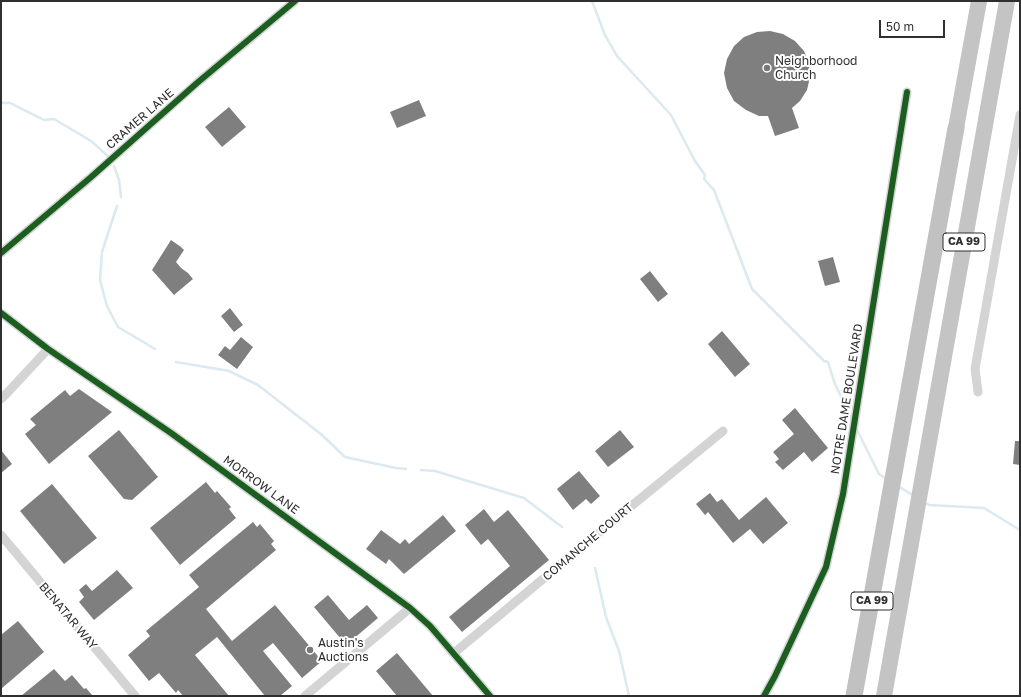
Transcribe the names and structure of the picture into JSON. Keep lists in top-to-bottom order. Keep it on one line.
{"streets":{"highway":["CA 99"],"street":["CRAMER LANE","NOTRE DAME BOULEVARD","MORROW LANE","COMANCHE COURT","BENATAR WAY"]},"crossings":[["MORROW LANE","COMANCHE COURT"]],"places":["Neighborhood Church","Austin's Auctions"],"scale_bar":"50 m"}
